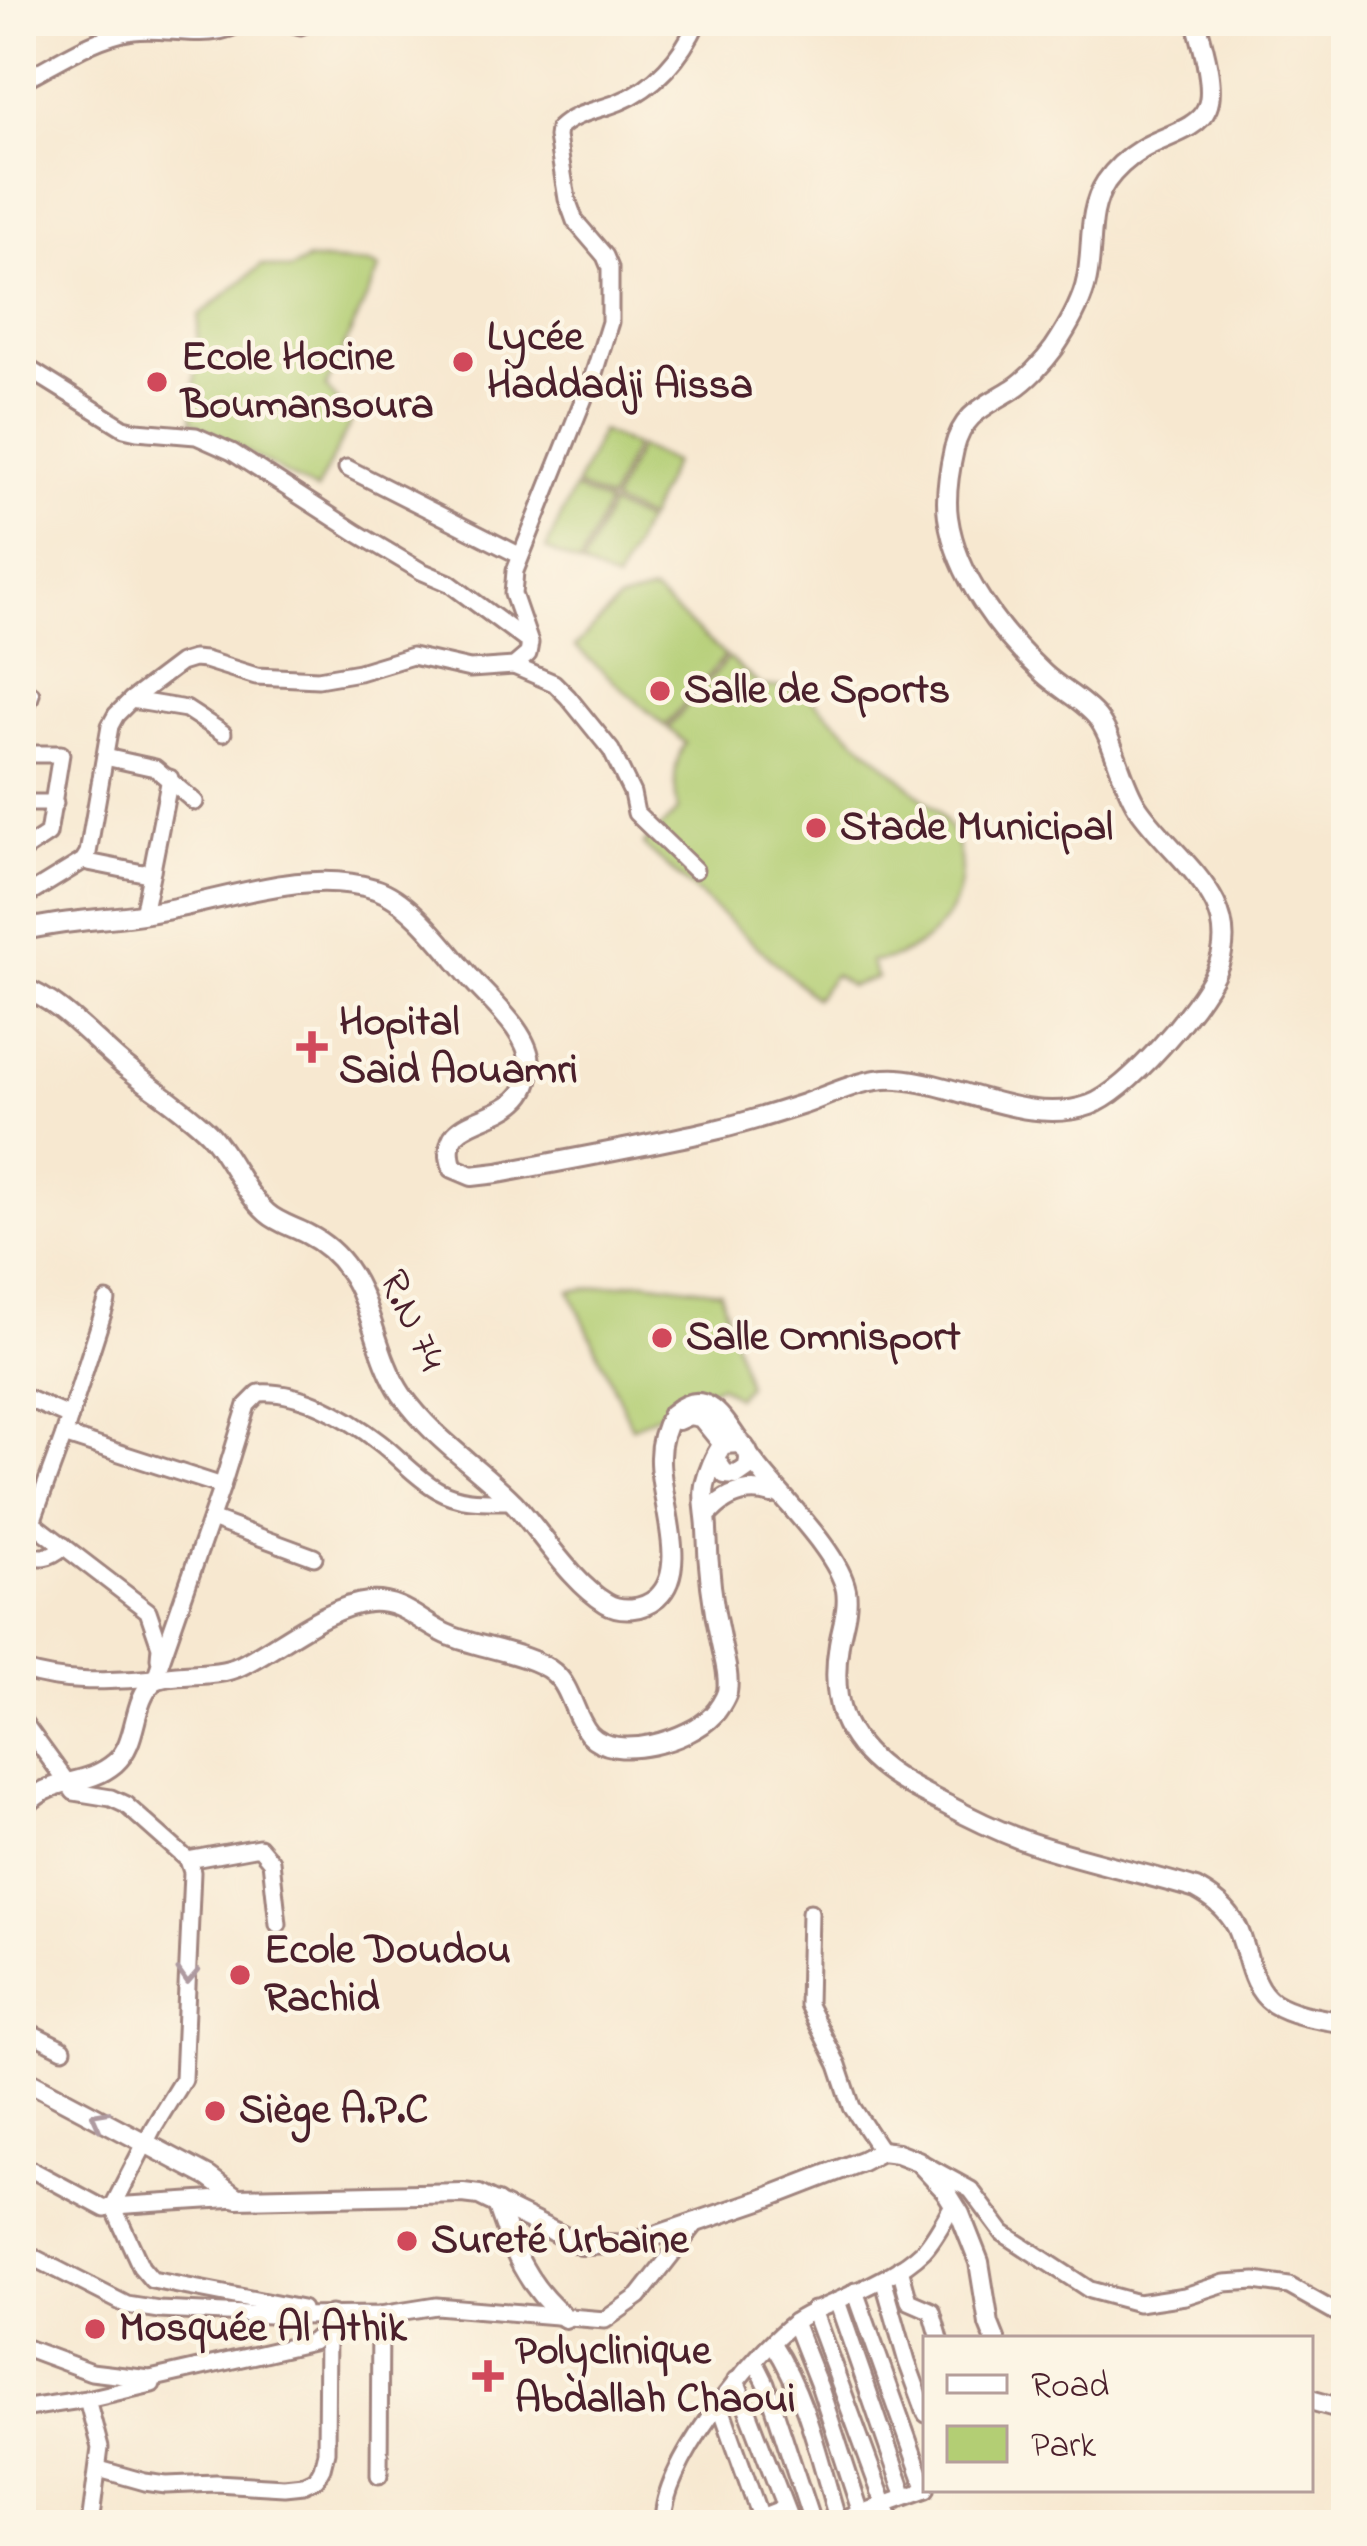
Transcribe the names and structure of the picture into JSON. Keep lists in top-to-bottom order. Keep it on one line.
{"streets":{"main road":["R.N 74"]},"places":{"other":["Lycée Haddadji Aissa","Ecole Hocine Boumansoura","Salle de Sports","Stade Municipal","Salle Omnisport","Ecole Doudou Rachid","Siège A.P.C","Sureté Urbaine","Mosquée Al Athik"],"health":["Hopital Said Aouamri","Polyclinique Abdallah Chaoui"]},"legend":["Road","Park"]}
